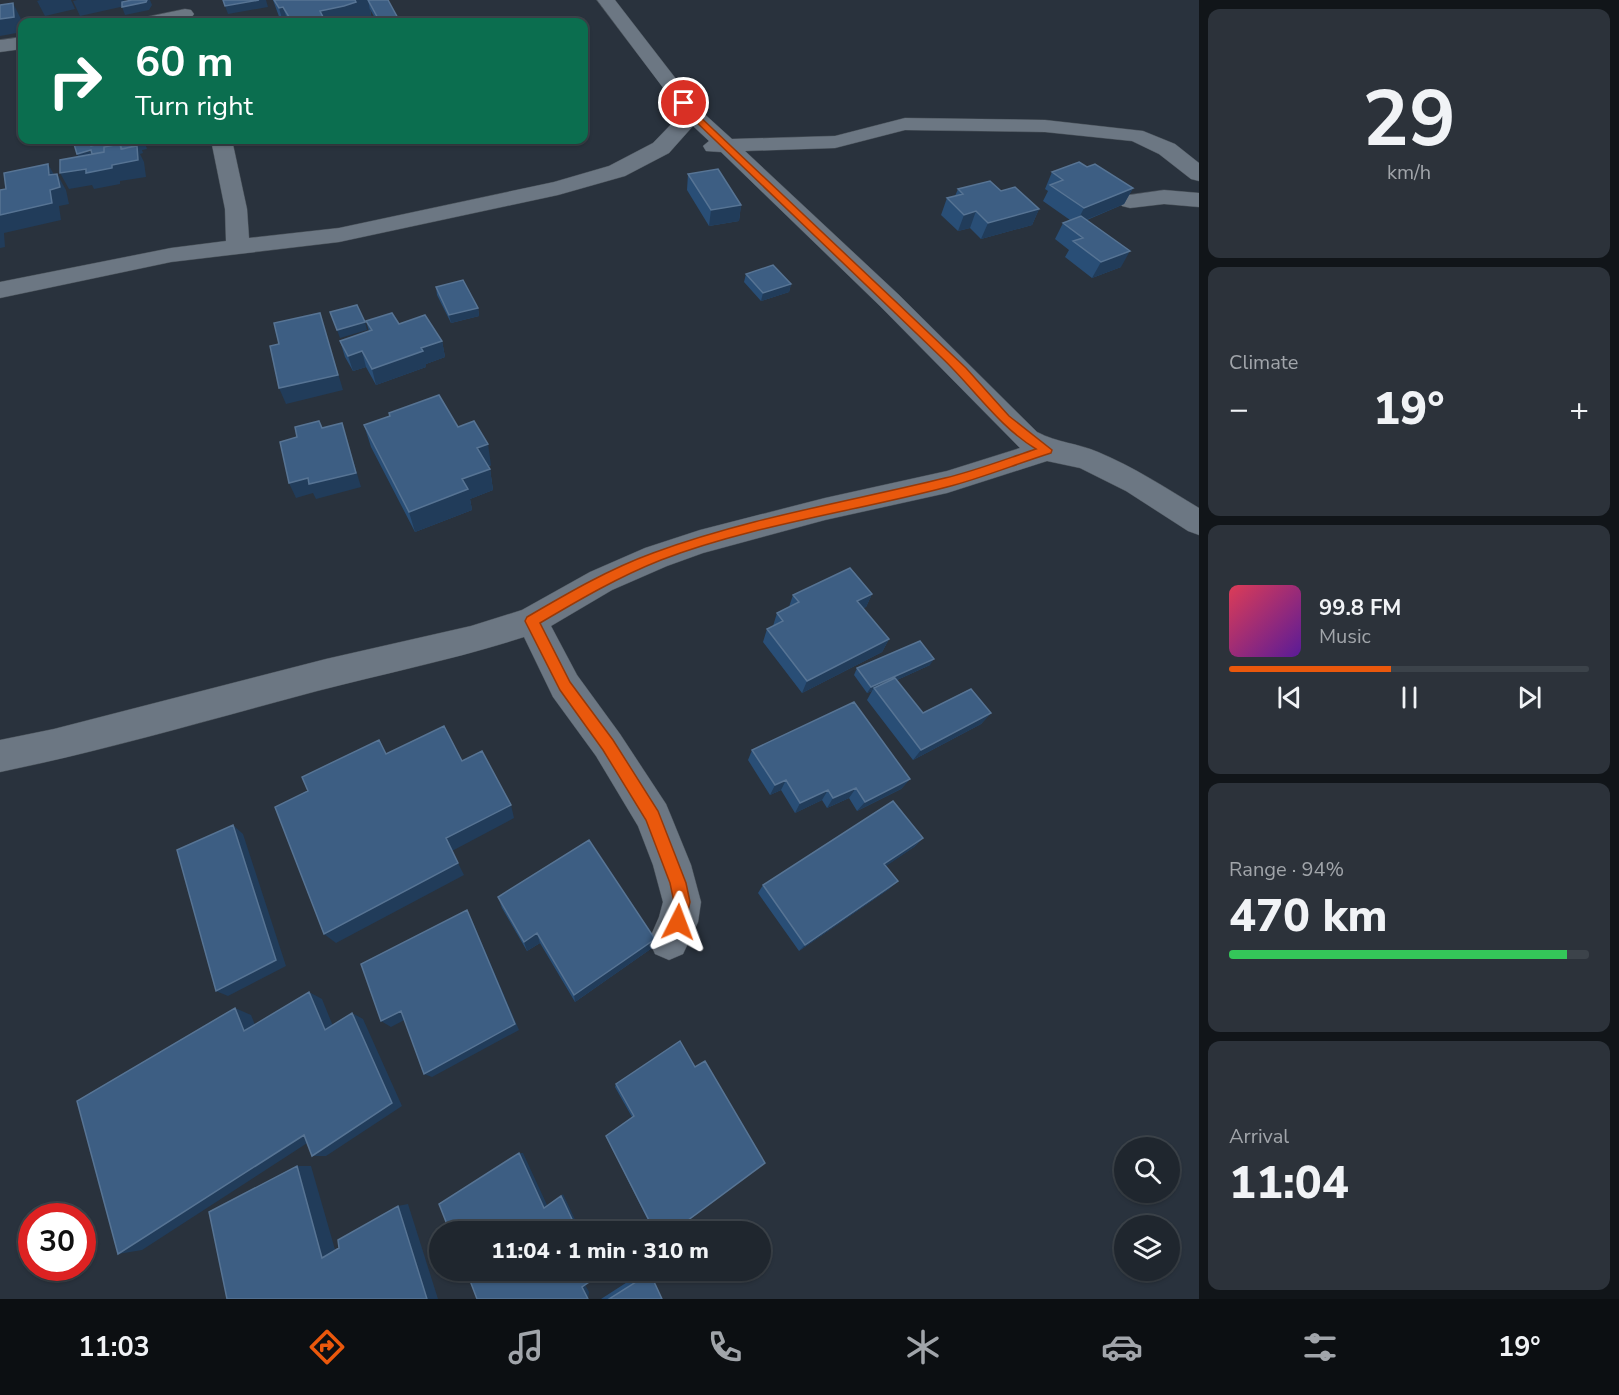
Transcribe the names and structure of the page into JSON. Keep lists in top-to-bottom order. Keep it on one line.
{"page":{"tile":[["29","km/h"],"Climate",["Range · 94%","470 km"],["Arrival","11:04"]],"turn":["60 m","Turn right"],"heat":["−","19°","+"],"song":["99.8 FM","Music"],"limit":"30","trip":"11:04 · 1 min · 310 m","tabs":["11:03","19°"]}}
